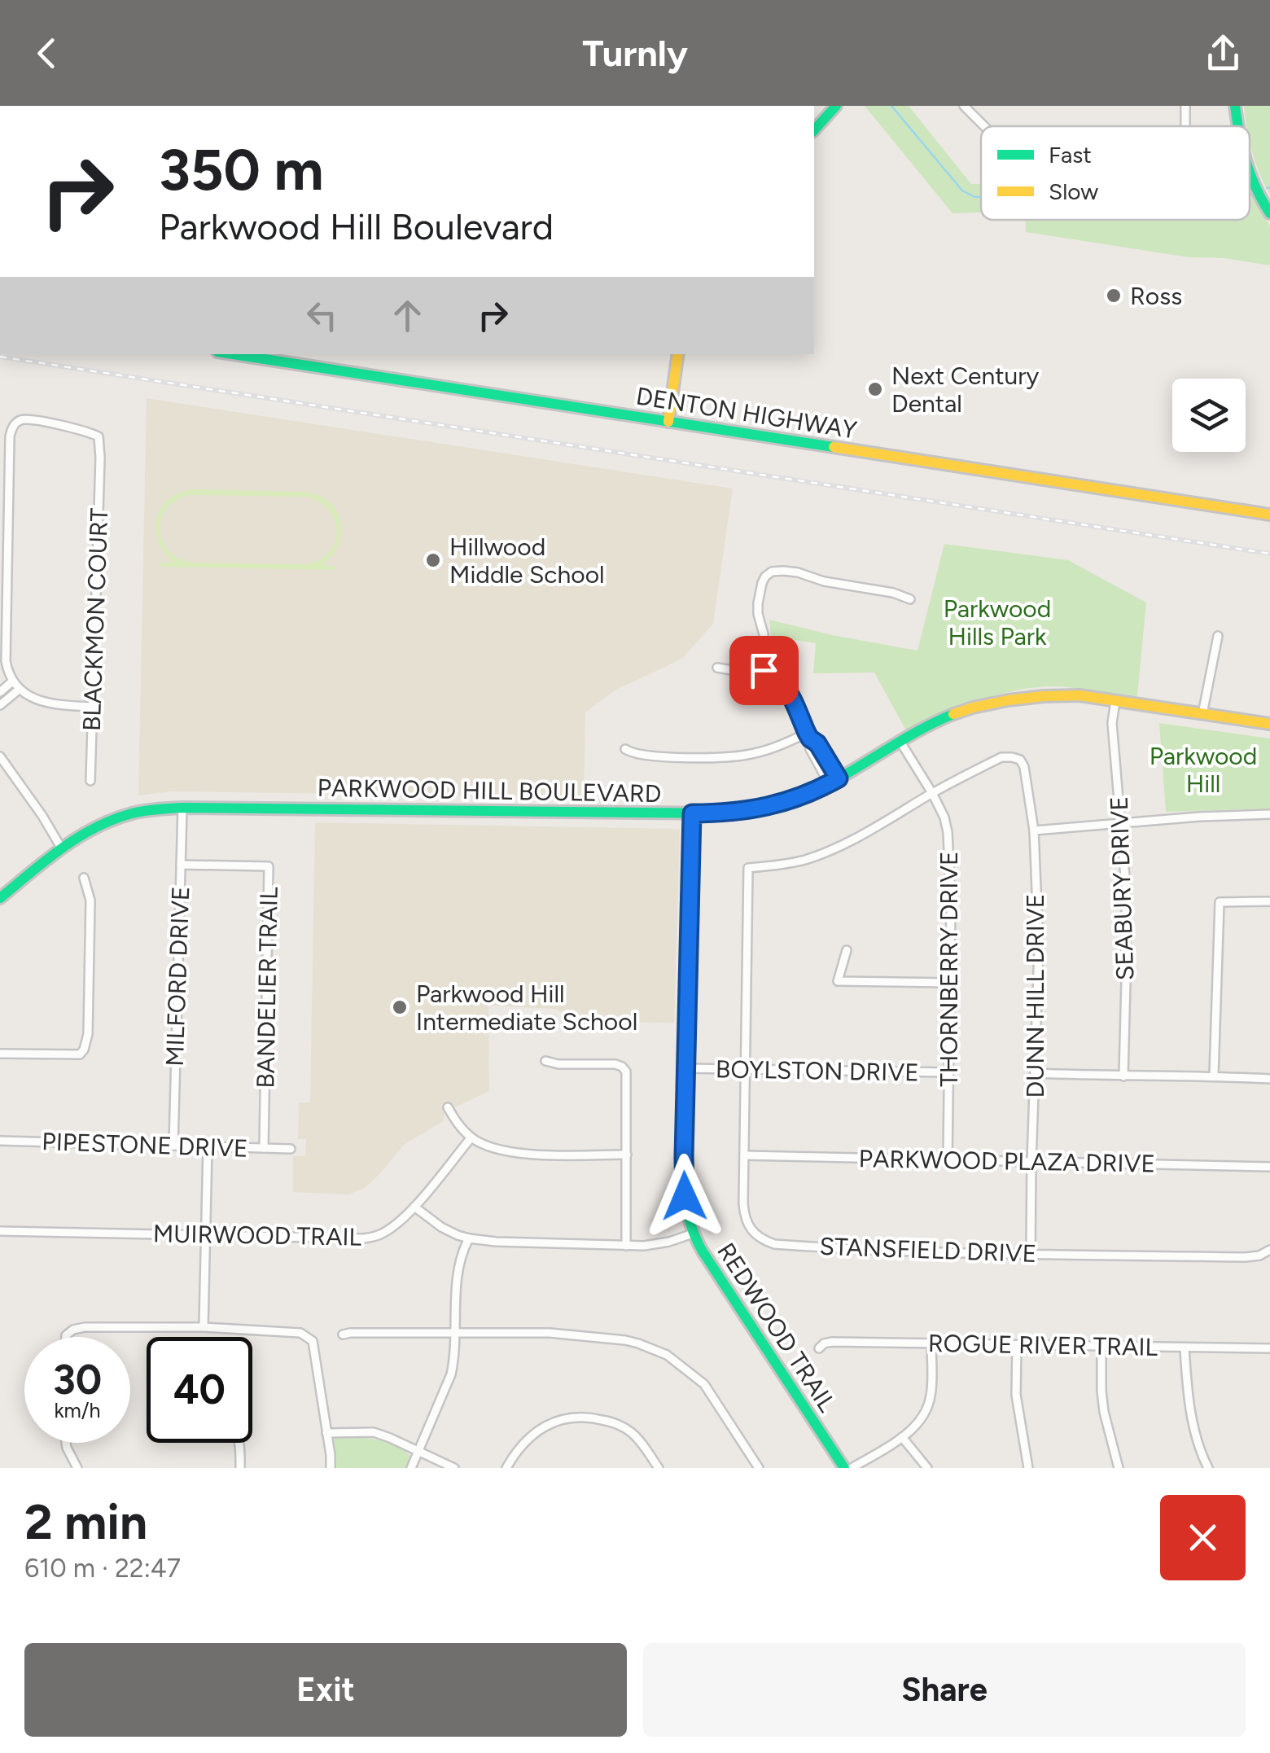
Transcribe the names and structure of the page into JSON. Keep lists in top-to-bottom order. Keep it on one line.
{"streets":{"street":["DENTON HIGHWAY","BLACKMON COURT","PARKWOOD HILL BOULEVARD","SEABURY DRIVE","THORNBERRY DRIVE","MILFORD DRIVE","BANDELIER TRAIL","DUNN HILL DRIVE","BOYLSTON DRIVE","PIPESTONE DRIVE","PARKWOOD PLAZA DRIVE","MUIRWOOD TRAIL","STANSFIELD DRIVE","REDWOOD TRAIL","ROGUE RIVER TRAIL"]},"crossings":[["PARKWOOD HILL BOULEVARD","SEABURY DRIVE"],["PARKWOOD HILL BOULEVARD","THORNBERRY DRIVE"],["PARKWOOD HILL BOULEVARD","MILFORD DRIVE"],["PARKWOOD HILL BOULEVARD","REDWOOD TRAIL"],["THORNBERRY DRIVE","DUNN HILL DRIVE"],["THORNBERRY DRIVE","BOYLSTON DRIVE"],["THORNBERRY DRIVE","PARKWOOD PLAZA DRIVE"],["THORNBERRY DRIVE","STANSFIELD DRIVE"],["MILFORD DRIVE","BANDELIER TRAIL"],["MILFORD DRIVE","PIPESTONE DRIVE"],["BANDELIER TRAIL","PIPESTONE DRIVE"],["DUNN HILL DRIVE","PARKWOOD PLAZA DRIVE"],["DUNN HILL DRIVE","STANSFIELD DRIVE"],["BOYLSTON DRIVE","STANSFIELD DRIVE"],["BOYLSTON DRIVE","REDWOOD TRAIL"],["PARKWOOD PLAZA DRIVE","STANSFIELD DRIVE"]],"parks":["Parkwood Hills Park","Parkwood Hill"],"places":["Ross","Next Century Dental","Hillwood Middle School","Parkwood Hill Intermediate School"],"legend":["Fast","Slow"],"page":{"header":"Turnly","turn":["350 m","Parkwood Hill Boulevard"],"speed":"30 km/h","limit":"40","heading":["2 min","610 m · 22:47"],"buttons":["Exit","Share"]}}
